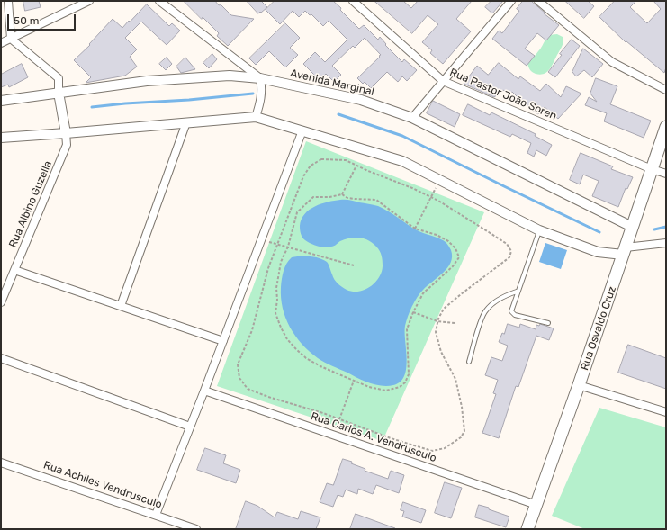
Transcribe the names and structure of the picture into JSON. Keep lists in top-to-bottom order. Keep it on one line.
{"streets":{"highway":["Rua Osvaldo Cruz"],"street":["Avenida Marginal","Rua Pastor João Soren","Rua Albino Guzella","Rua Carlos A. Vendrusculo","Rua Achiles Vendrusculo"]},"crossings":[["Avenida Marginal","Rua Osvaldo Cruz"],["Rua Pastor João Soren","Rua Osvaldo Cruz"],["Rua Osvaldo Cruz","Rua Carlos A. Vendrusculo"]],"scale_bar":"50 m"}
